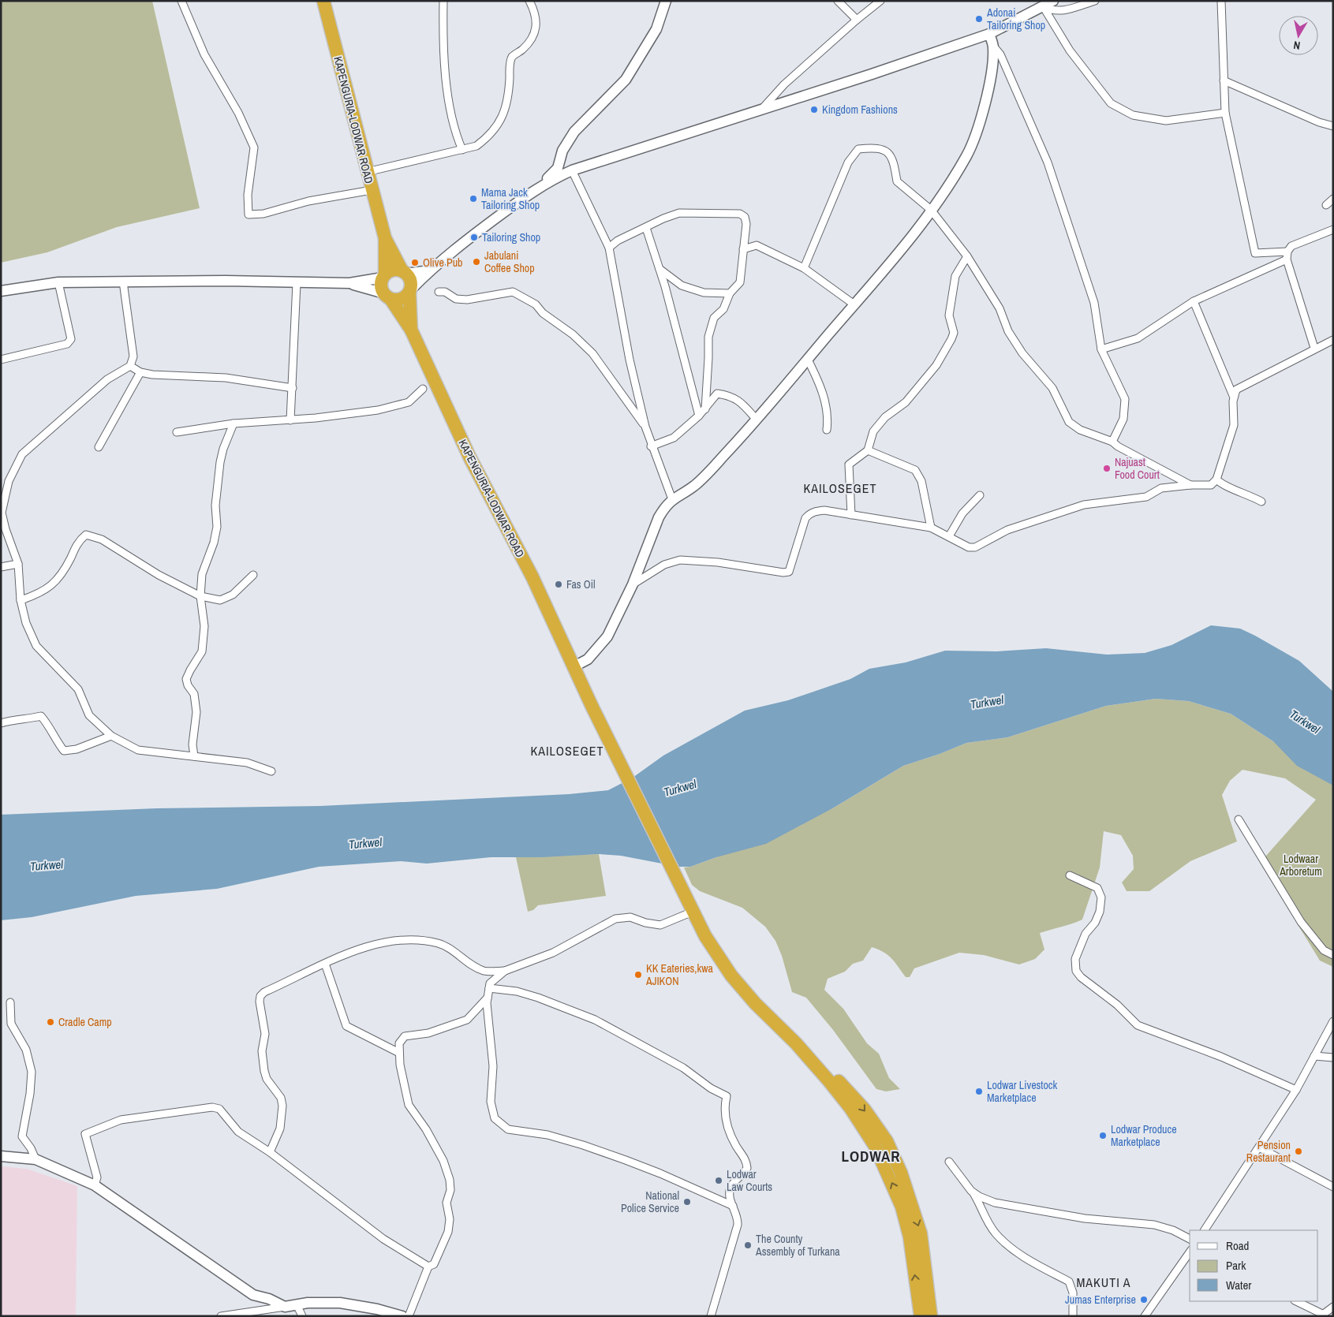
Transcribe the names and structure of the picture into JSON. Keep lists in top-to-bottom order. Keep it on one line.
{"streets":{"highway":["KAPENGURIA-LODWAR ROAD"]},"districts":["KAILOSEGET","KAILOSEGET","LODWAR","MAKUTI A"],"water":["Turkwel"],"parks":["Lodwaar Arboretum"],"places":["Adonai Tailoring Shop","Kingdom Fashions","Mama Jack Tailoring Shop","Tailoring Shop","Jabulani Coffee Shop","Olive Pub","Najuast Food Court","Fas Oil","KK Eateries,kwa AJIKON","Cradle Camp","Lodwar Livestock Marketplace","Lodwar Produce Marketplace","Pension Restaurant","Lodwar Law Courts","National Police Service","The County Assembly of Turkana","Jumas Enterprise"],"legend":["Road","Park","Water"],"north":"bottom"}
